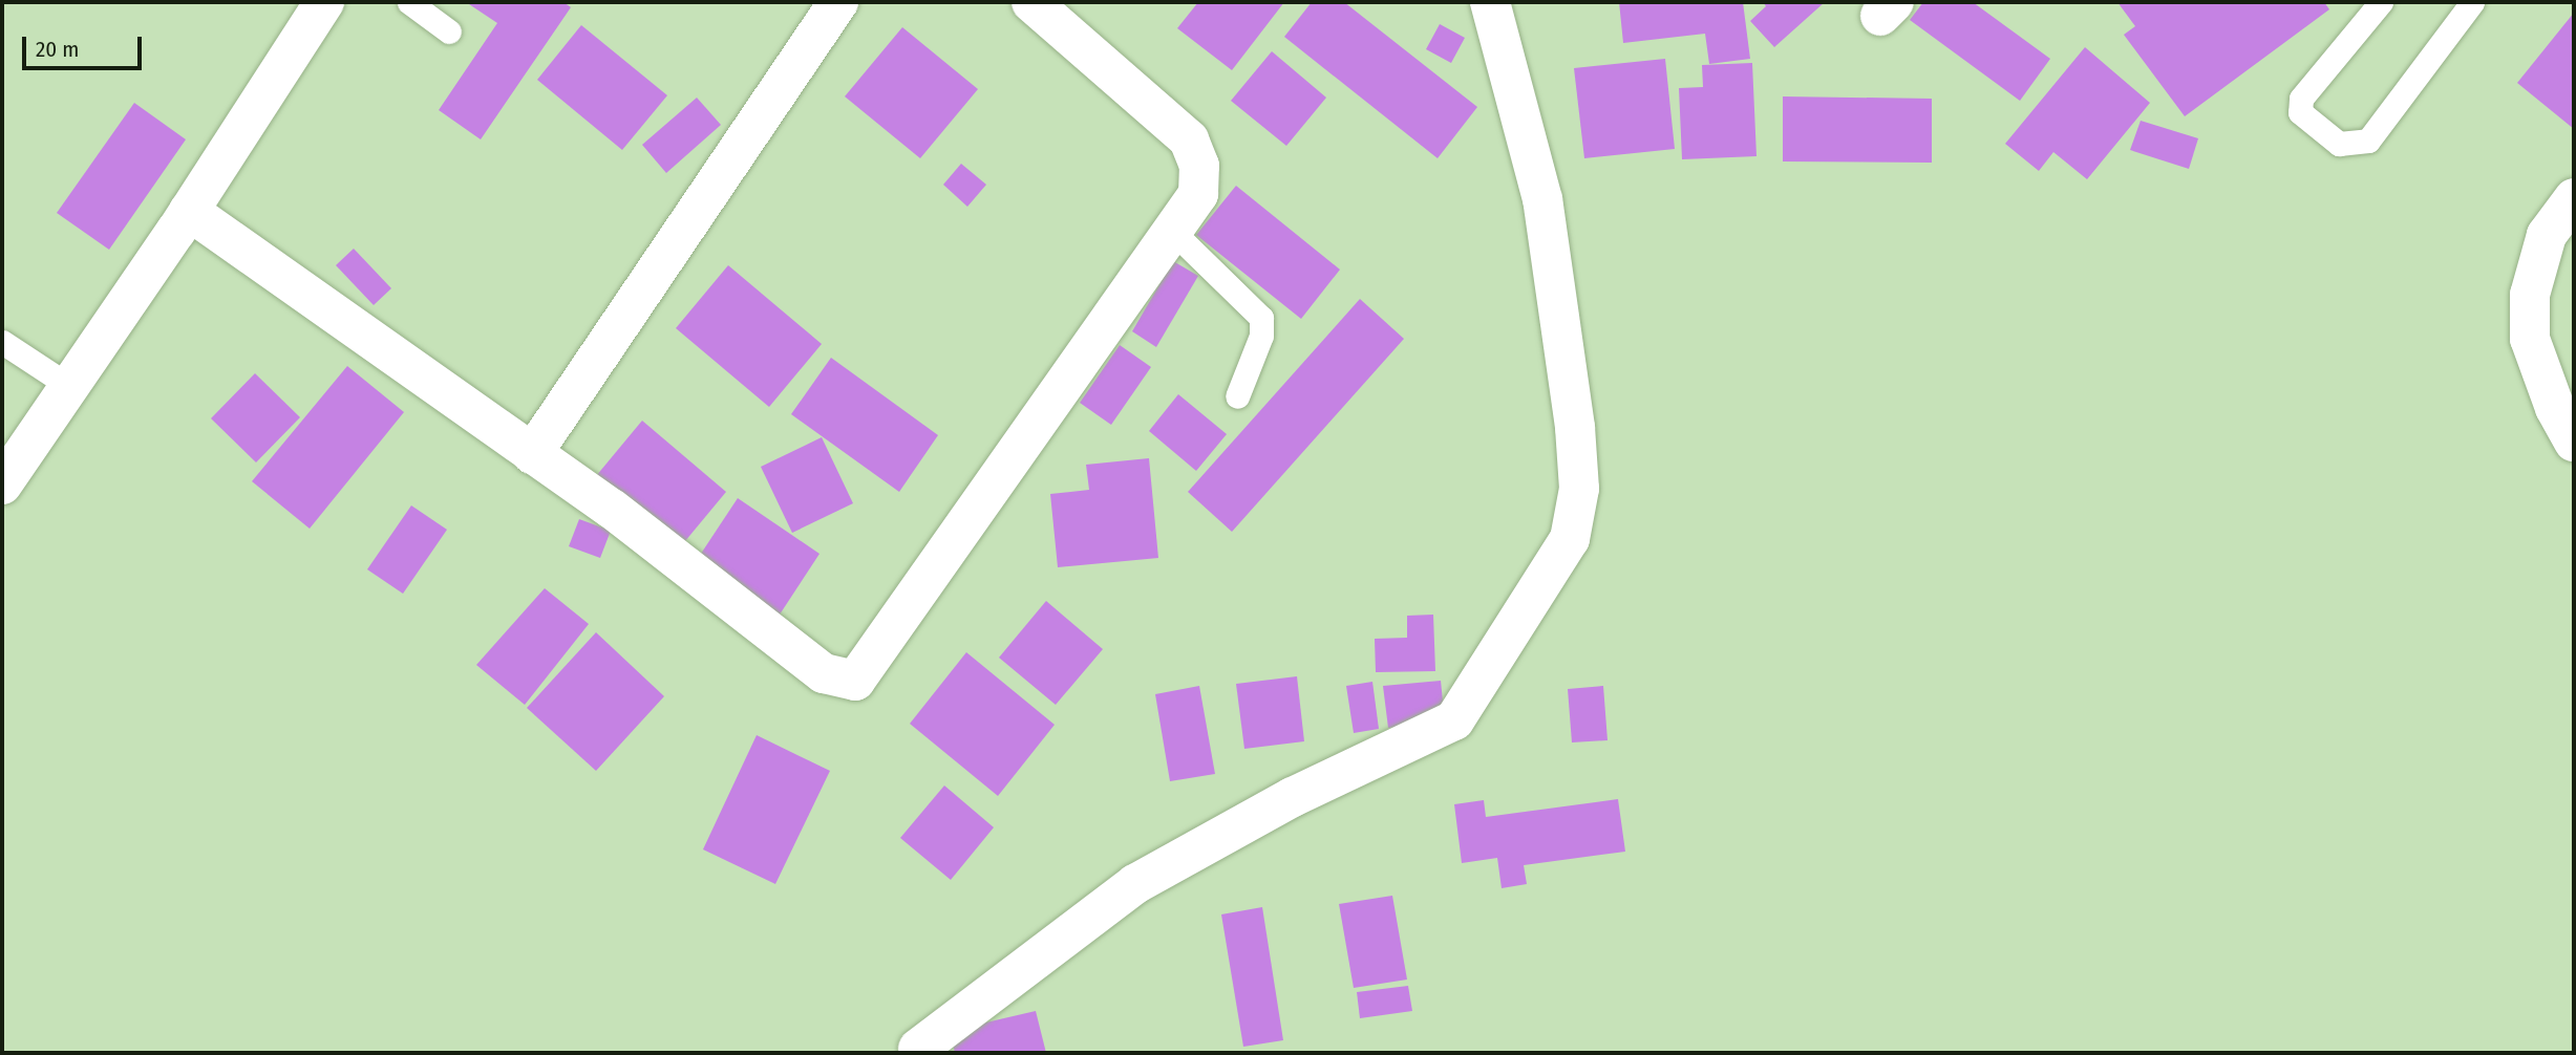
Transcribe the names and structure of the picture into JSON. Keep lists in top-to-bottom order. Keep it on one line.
{"scale_bar":"20 m"}
